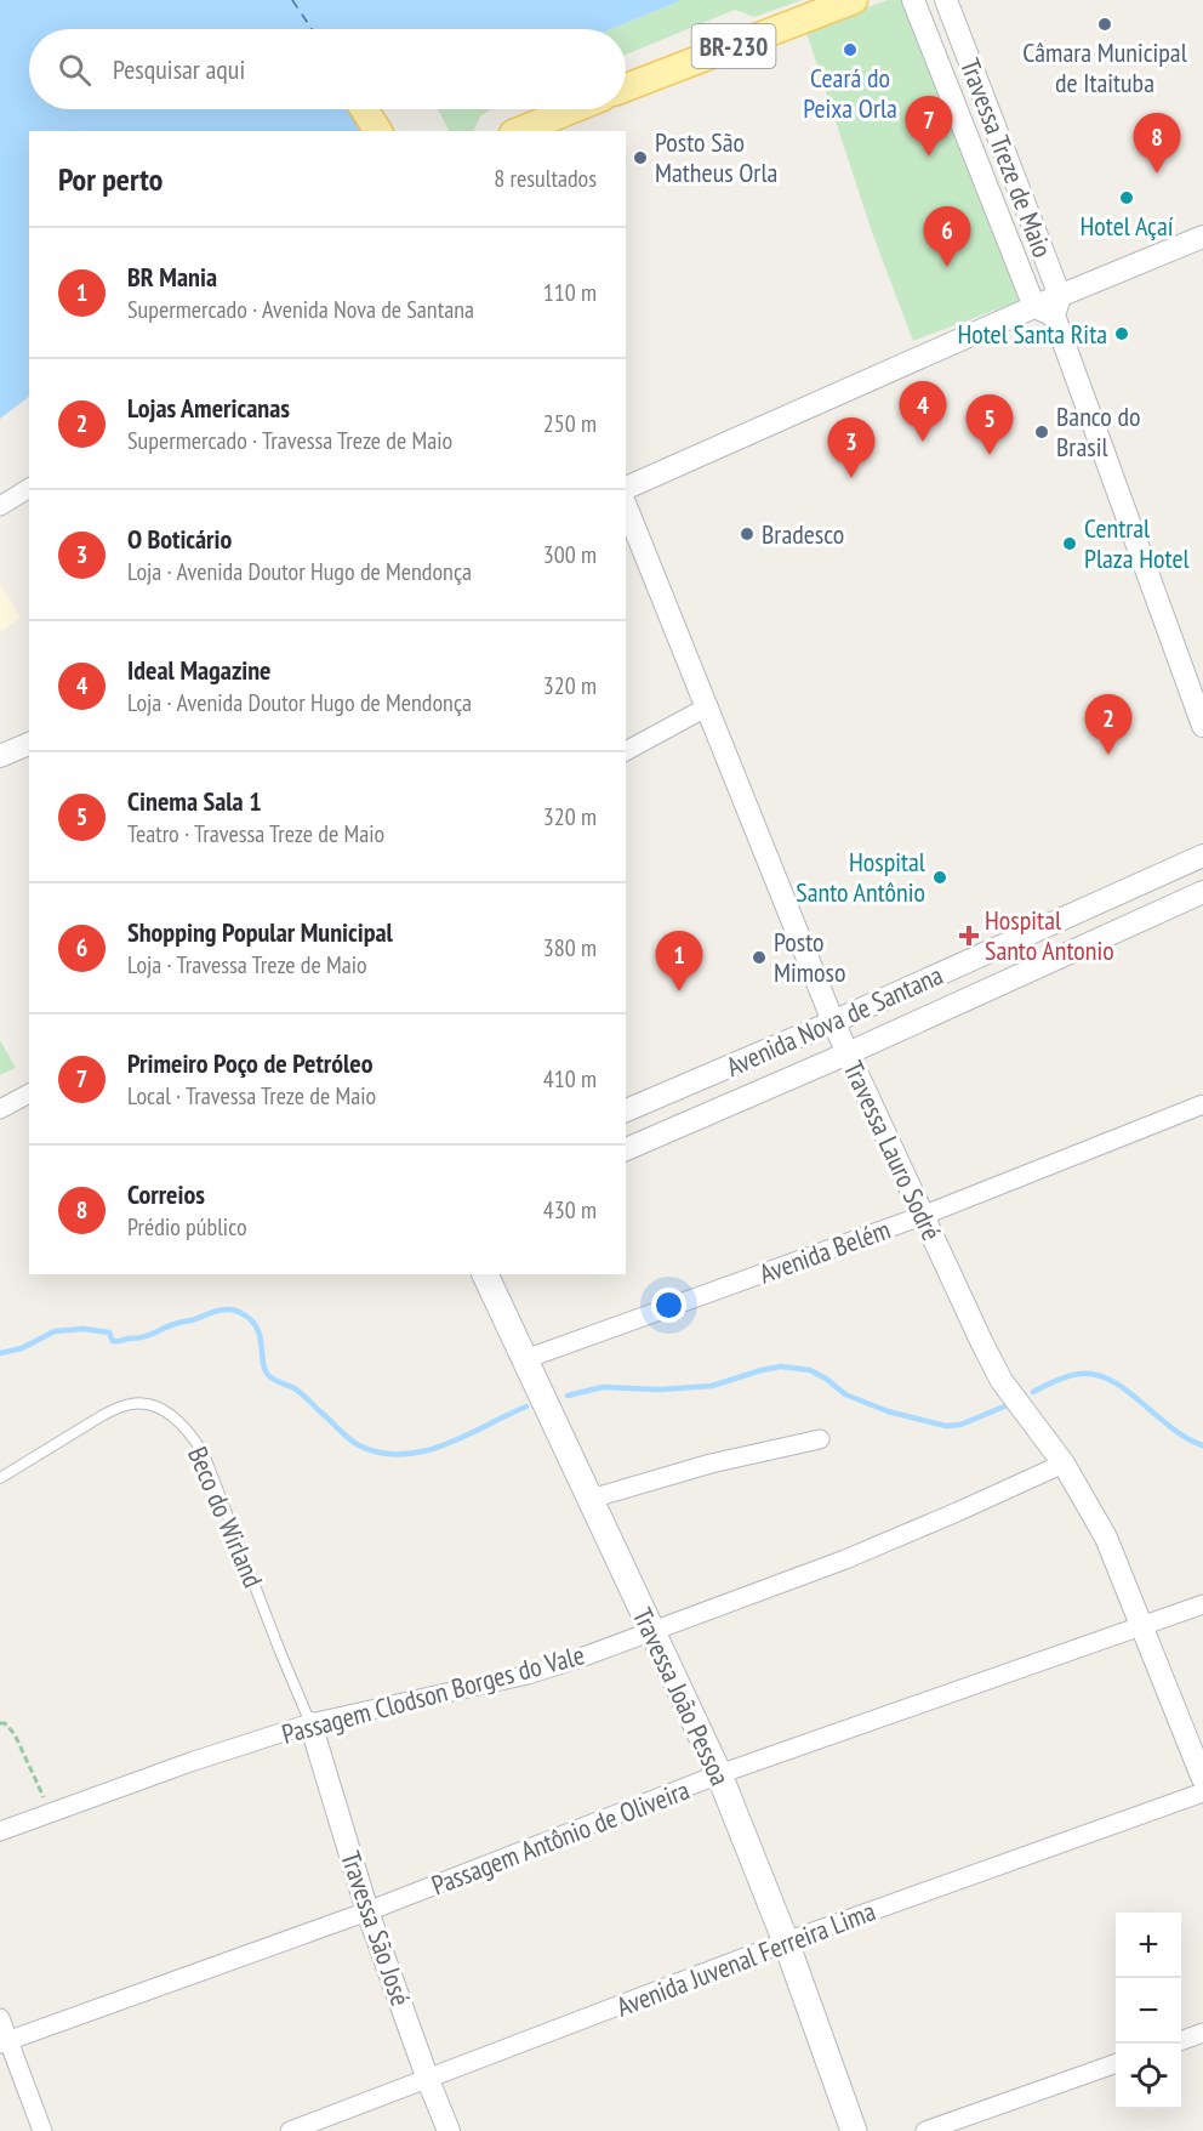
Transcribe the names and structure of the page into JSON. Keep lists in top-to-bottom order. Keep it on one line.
{"streets":{"main road":["BR-230","Travessa João Pessoa"],"street":["Travessa Treze de Maio","Avenida Nova de Santana","Travessa Lauro Sodré","Avenida Belém","Passagem Clodson Borges do Vale","Passagem Antônio de Oliveira","Travessa São José","Avenida Juvenal Ferreira Lima"],"lane":["Beco do Wirland"]},"crossings":[["Avenida Nova de Santana","Travessa Lauro Sodré"],["Travessa Lauro Sodré","Avenida Belém"],["Travessa Lauro Sodré","Passagem Clodson Borges do Vale"],["Travessa Lauro Sodré","Passagem Antônio de Oliveira"],["Avenida Belém","Travessa João Pessoa"],["Beco do Wirland","Passagem Clodson Borges do Vale"],["Beco do Wirland","Travessa São José"],["Passagem Clodson Borges do Vale","Travessa João Pessoa"],["Passagem Clodson Borges do Vale","Travessa São José"],["Travessa João Pessoa","Passagem Antônio de Oliveira"],["Travessa João Pessoa","Avenida Juvenal Ferreira Lima"],["Passagem Antônio de Oliveira","Travessa São José"],["Travessa São José","Avenida Juvenal Ferreira Lima"]],"places":{"other":["Câmara Municipal de Itaituba","Ceará do Peixa Orla","Posto São Matheus Orla","Hotel Açaí","Hotel Santa Rita","Banco do Brasil","Bradesco","Central Plaza Hotel","Hospital Santo Antônio","Posto Mimoso"],"health":["Hospital Santo Antonio"]},"page":{"search":"Pesquisar aqui","pins":["7","8","6","4","5","3","2","1"],"heading":["Por perto","8 resultados"],"list":[{"mark":"1","name":"BR Mania","note":"Supermercado · Avenida Nova de Santana","value":"110 m"},{"mark":"2","name":"Lojas Americanas","note":"Supermercado · Travessa Treze de Maio","value":"250 m"},{"mark":"3","name":"O Boticário","note":"Loja · Avenida Doutor Hugo de Mendonça","value":"300 m"},{"mark":"4","name":"Ideal Magazine","note":"Loja · Avenida Doutor Hugo de Mendonça","value":"320 m"},{"mark":"5","name":"Cinema Sala 1","note":"Teatro · Travessa Treze de Maio","value":"320 m"},{"mark":"6","name":"Shopping Popular Municipal","note":"Loja · Travessa Treze de Maio","value":"380 m"},{"mark":"7","name":"Primeiro Poço de Petróleo","note":"Local · Travessa Treze de Maio","value":"410 m"},{"mark":"8","name":"Correios","note":"Prédio público","value":"430 m"}],"map_buttons":["+","−"]}}
